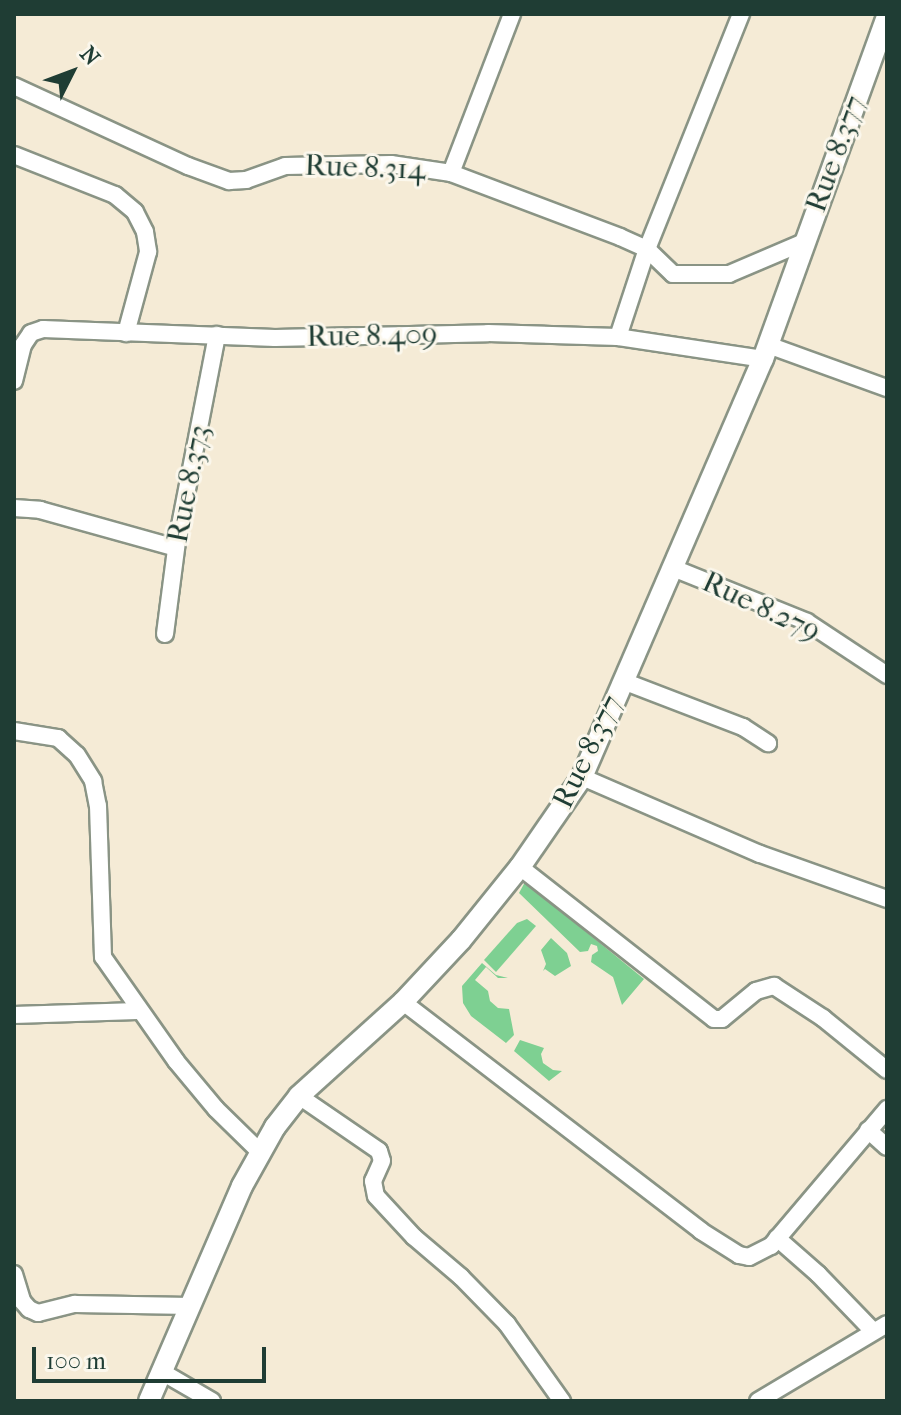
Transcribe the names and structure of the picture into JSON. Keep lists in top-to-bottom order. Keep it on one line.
{"streets":{"street":["Rue 8.377","Rue 8.314","Rue 8.409","Rue 8.373","Rue 8.279"]},"crossings":[["Rue 8.377","Rue 8.314"],["Rue 8.377","Rue 8.409"],["Rue 8.377","Rue 8.279"],["Rue 8.409","Rue 8.373"]],"scale_bar":"100 m","north":"top right"}
